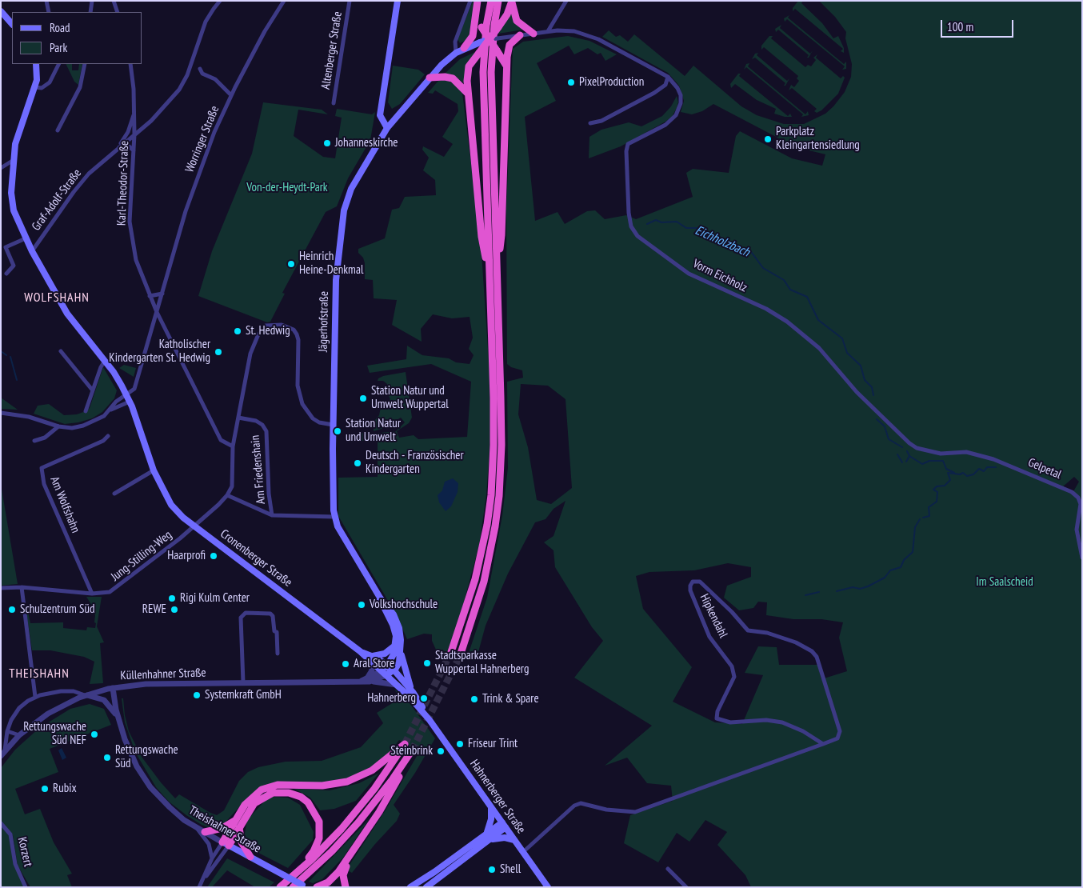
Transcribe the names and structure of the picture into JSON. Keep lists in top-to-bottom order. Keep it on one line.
{"streets":{"main road":["Jägerhofstraße","Cronenberger Straße","Hahnerberger Straße","Theishahner Straße"],"street":["Altenberger Straße","Worringer Straße","Karl-Theodor-Straße","Graf-Adolf-Straße","Vorm Eichholz","Gelpetal","Am Friedenshain","Am Wolfshahn","Jung-Stilling-Weg","Hipkendahl","Küllenhahner Straße","Korzert"]},"crossings":[["Worringer Straße","Karl-Theodor-Straße"],["Worringer Straße","Cronenberger Straße"],["Karl-Theodor-Straße","Graf-Adolf-Straße"],["Karl-Theodor-Straße","Am Friedenshain"],["Graf-Adolf-Straße","Cronenberger Straße"],["Vorm Eichholz","Jägerhofstraße"],["Vorm Eichholz","Gelpetal"],["Jägerhofstraße","Am Friedenshain"],["Jägerhofstraße","Cronenberger Straße"],["Jägerhofstraße","Hahnerberger Straße"],["Am Wolfshahn","Jung-Stilling-Weg"],["Jung-Stilling-Weg","Cronenberger Straße"],["Cronenberger Straße","Hahnerberger Straße"],["Hipkendahl","Hahnerberger Straße"],["Küllenhahner Straße","Theishahner Straße"]],"districts":["WOLFSHAHN","THEISHAHN"],"water":["Eichholzbach"],"parks":["Von-der-Heydt-Park","Im Saalscheid"],"places":["PixelProduction","Parkplatz Kleingartensiedlung","Johanneskirche","Heinrich Heine-Denkmal","St. Hedwig","Katholischer Kindergarten St. Hedwig","Station Natur und Umwelt Wuppertal","Station Natur und Umwelt","Deutsch - Französischer Kindergarten","Haarprofi","Rigi Kulm Center","Volkshochschule","Schulzentrum Süd","REWE","Stadtsparkasse Wuppertal Hahnerberg","Aral Store","Systemkraft GmbH","Hahnerberg","Trink & Spare","Rettungswache Süd NEF","Friseur Trint","Steinbrink","Rettungswache Süd","Rubix","Shell"],"legend":["Road","Park"],"scale_bar":"100 m"}
